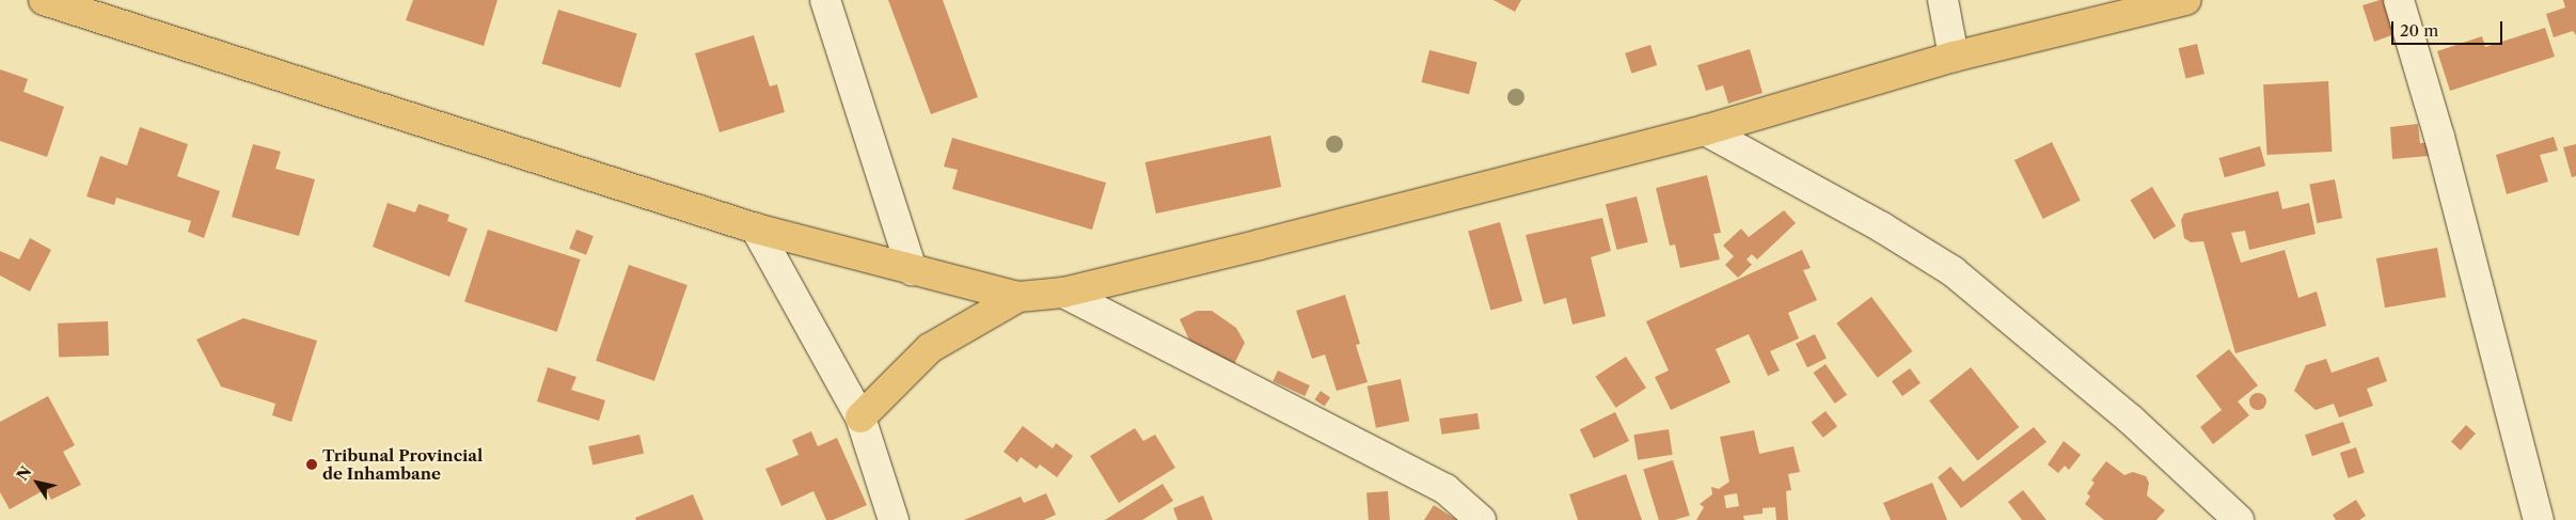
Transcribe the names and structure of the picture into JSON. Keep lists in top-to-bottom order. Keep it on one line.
{"places":["Tribunal Provincial de Inhambane"],"scale_bar":"20 m","north":"top left"}
